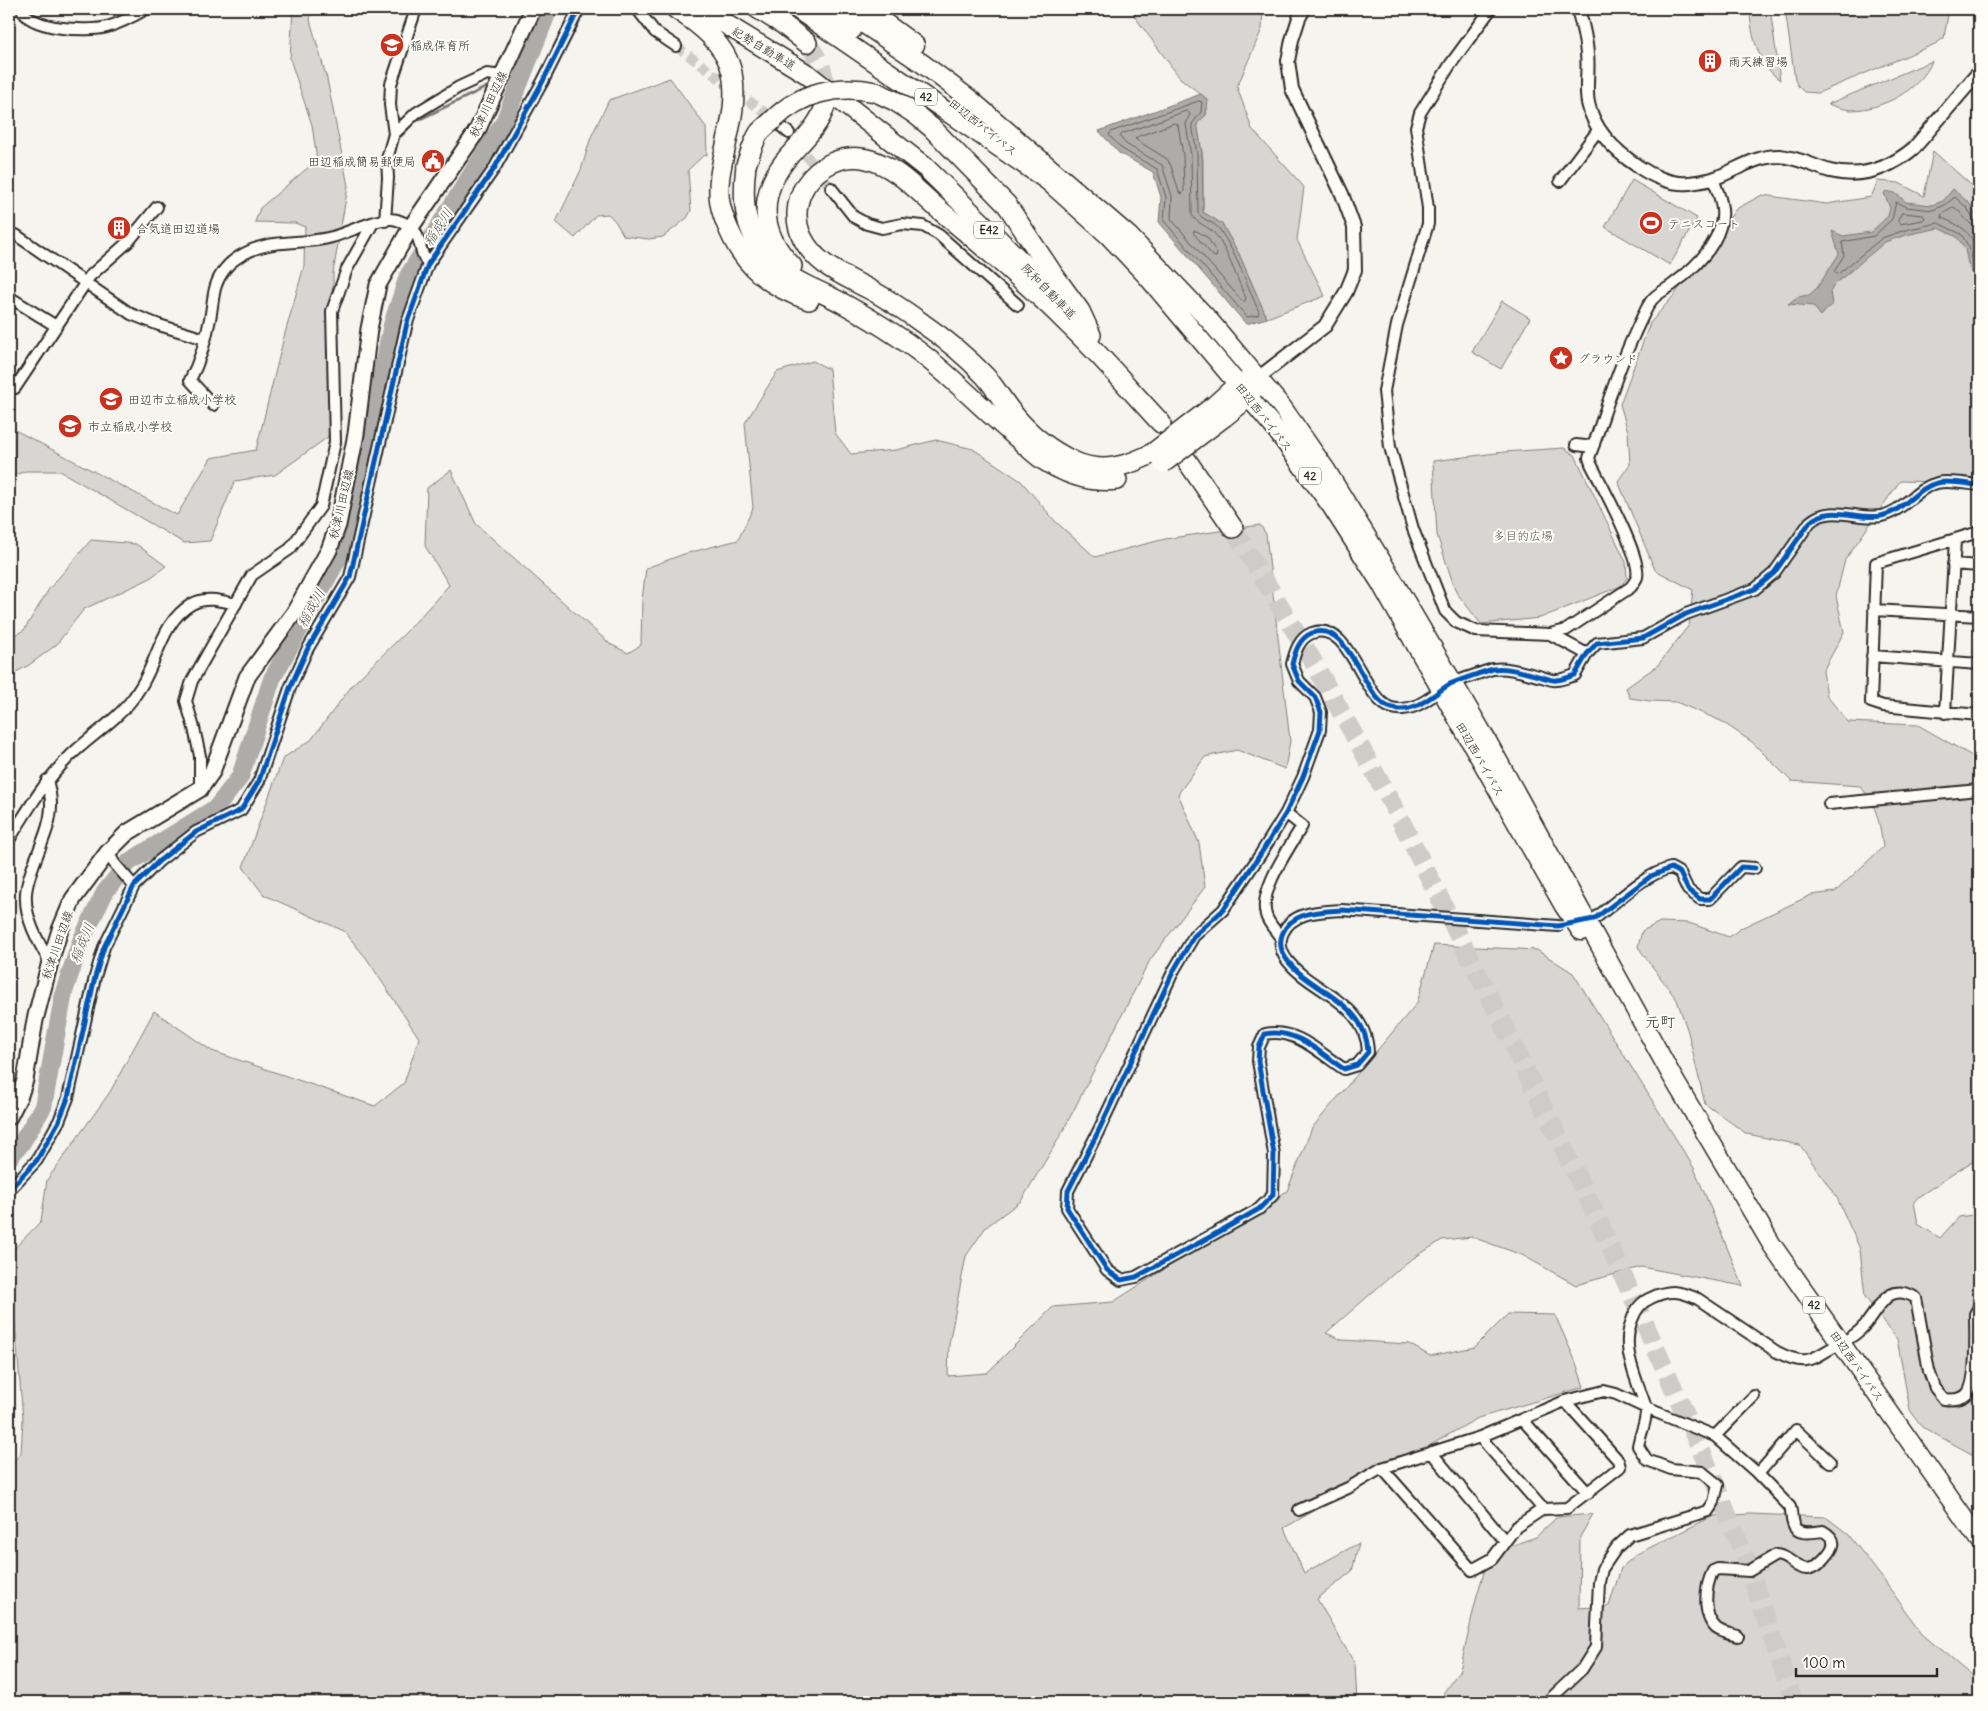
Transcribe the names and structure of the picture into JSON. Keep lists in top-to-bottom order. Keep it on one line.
{"streets":{"highway":["紀勢自動車道","42","田辺西バイパス","E42","阪和自動車道"],"main road":["秋津川田辺線"]},"crossings":[["紀勢自動車道","阪和自動車道"],["42","田辺西バイパス"]],"districts":["元町"],"water":["稲成川"],"parks":["多目的広場"],"places":{"school or university":["稲成保育所","田辺市立稲成小学校","市立稲成小学校"],"building":["雨天練習場","合気道田辺道場"],"public building":["田辺稲成簡易郵便局"],"sports":["テニスコート"],"place":["グラウンド"]},"scale_bar":"100 m"}
